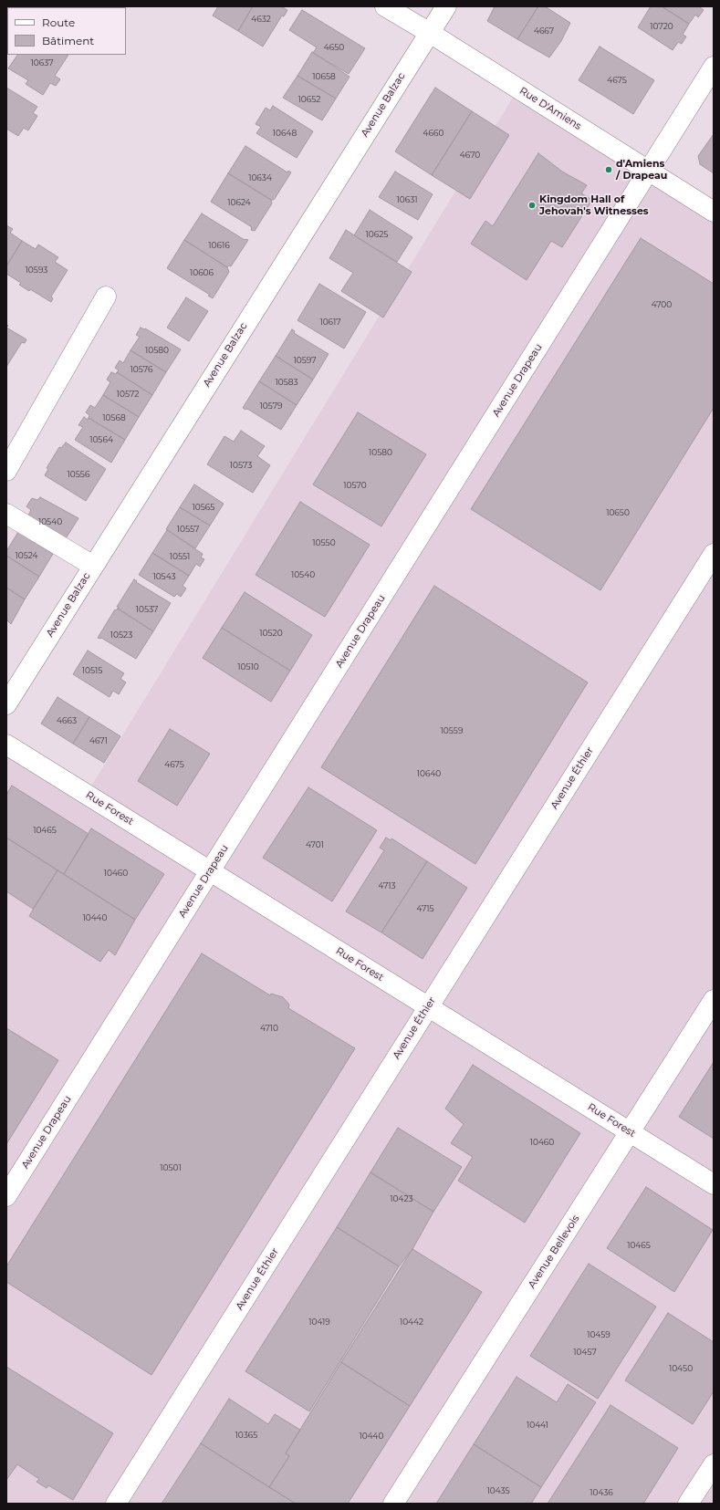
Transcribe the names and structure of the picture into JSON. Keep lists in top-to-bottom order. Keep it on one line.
{"streets":{"street":["Avenue Balzac","Rue D'Amiens","Avenue Drapeau","Avenue Éthier","Rue Forest","Avenue Bellevois"]},"crossings":[["Avenue Balzac","Rue D'Amiens"],["Rue D'Amiens","Avenue Drapeau"],["Avenue Drapeau","Rue Forest"],["Avenue Éthier","Rue Forest"],["Rue Forest","Avenue Bellevois"]],"places":["d'Amiens / Drapeau","Kingdom Hall of Jehovah's Witnesses"],"house_numbers":["4632","10720","4667","4650","10637","10658","4675","10652","10648","4660","4670","10634","10631","10624","10625","10616","10593","10606","4700","10617","10580","10597","10576","10583","10572","10579","10568","10564","10580","10573","10556","10570","10565","10650","10540","10557","10550","10524","10551","10540","10543","10537","10520","10523","10510","10515","4663","10559","4671","4675","10640","10465","4701","10460","4713","4715","10440","4710","10460","10501","10423","10465","10419","10442","10459","10457","10450","10441","10365","10440","10435","10436"],"legend":["Route","Bâtiment"]}
